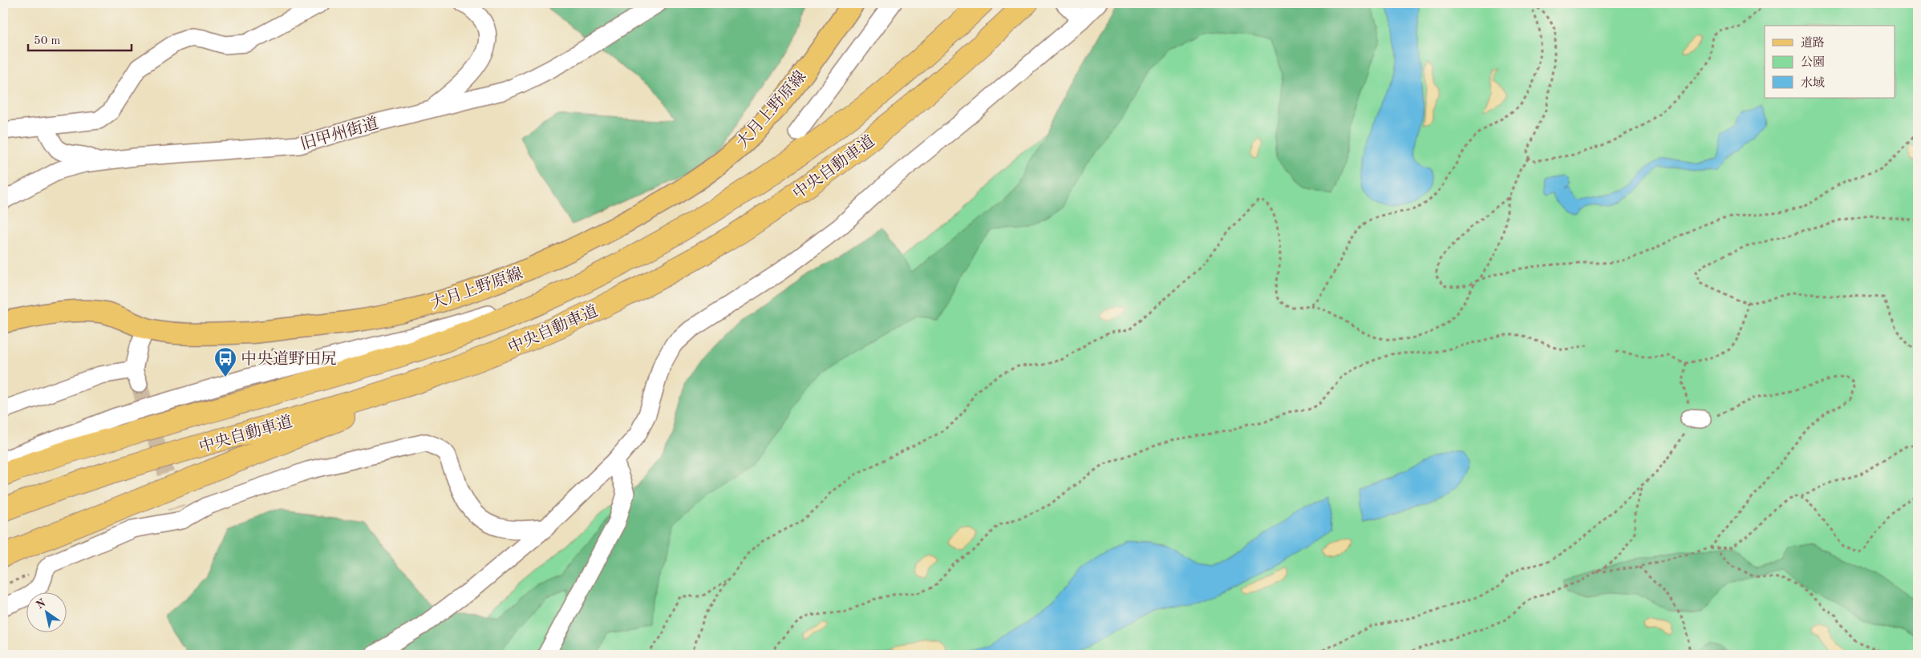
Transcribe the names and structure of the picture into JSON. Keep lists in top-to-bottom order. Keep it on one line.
{"streets":{"highway":["中央自動車道"],"main road":["大月上野原線"],"street":["旧甲州街道"]},"places":{"bus stop":["中央道野田尻"]},"legend":["道路","公園","水域"],"scale_bar":"50 m","north":"top left"}
